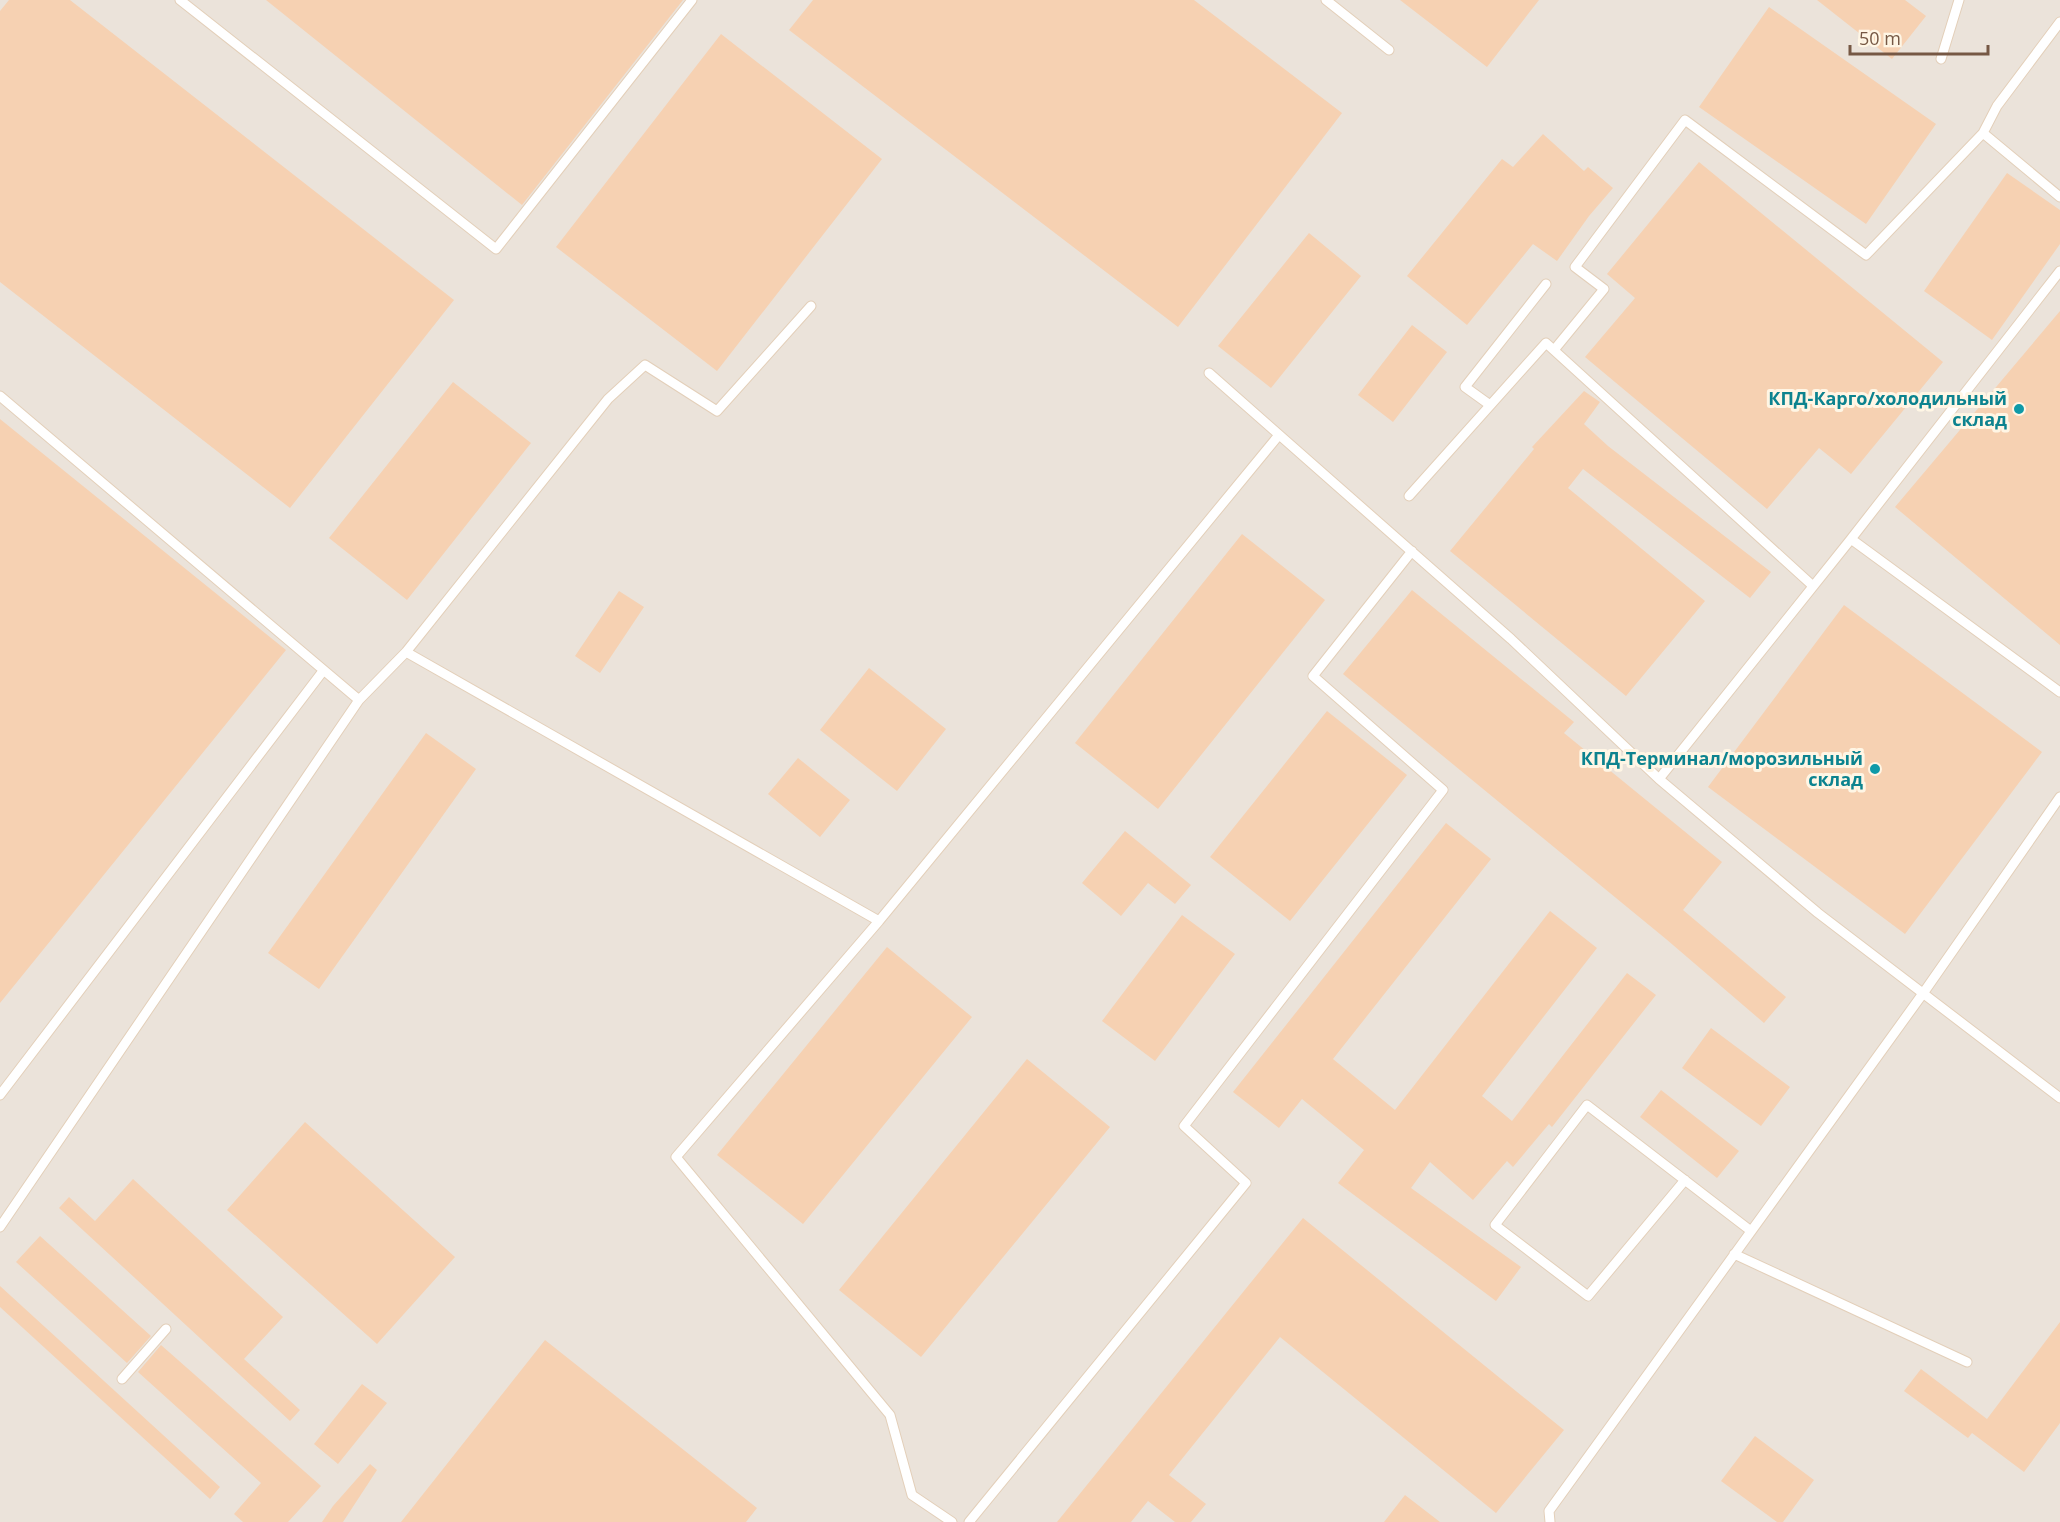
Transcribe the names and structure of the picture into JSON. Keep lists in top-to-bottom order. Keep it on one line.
{"places":["КПД-Карго/холодильный склад","КПД-Терминал/морозильный склад"],"scale_bar":"50 m"}
